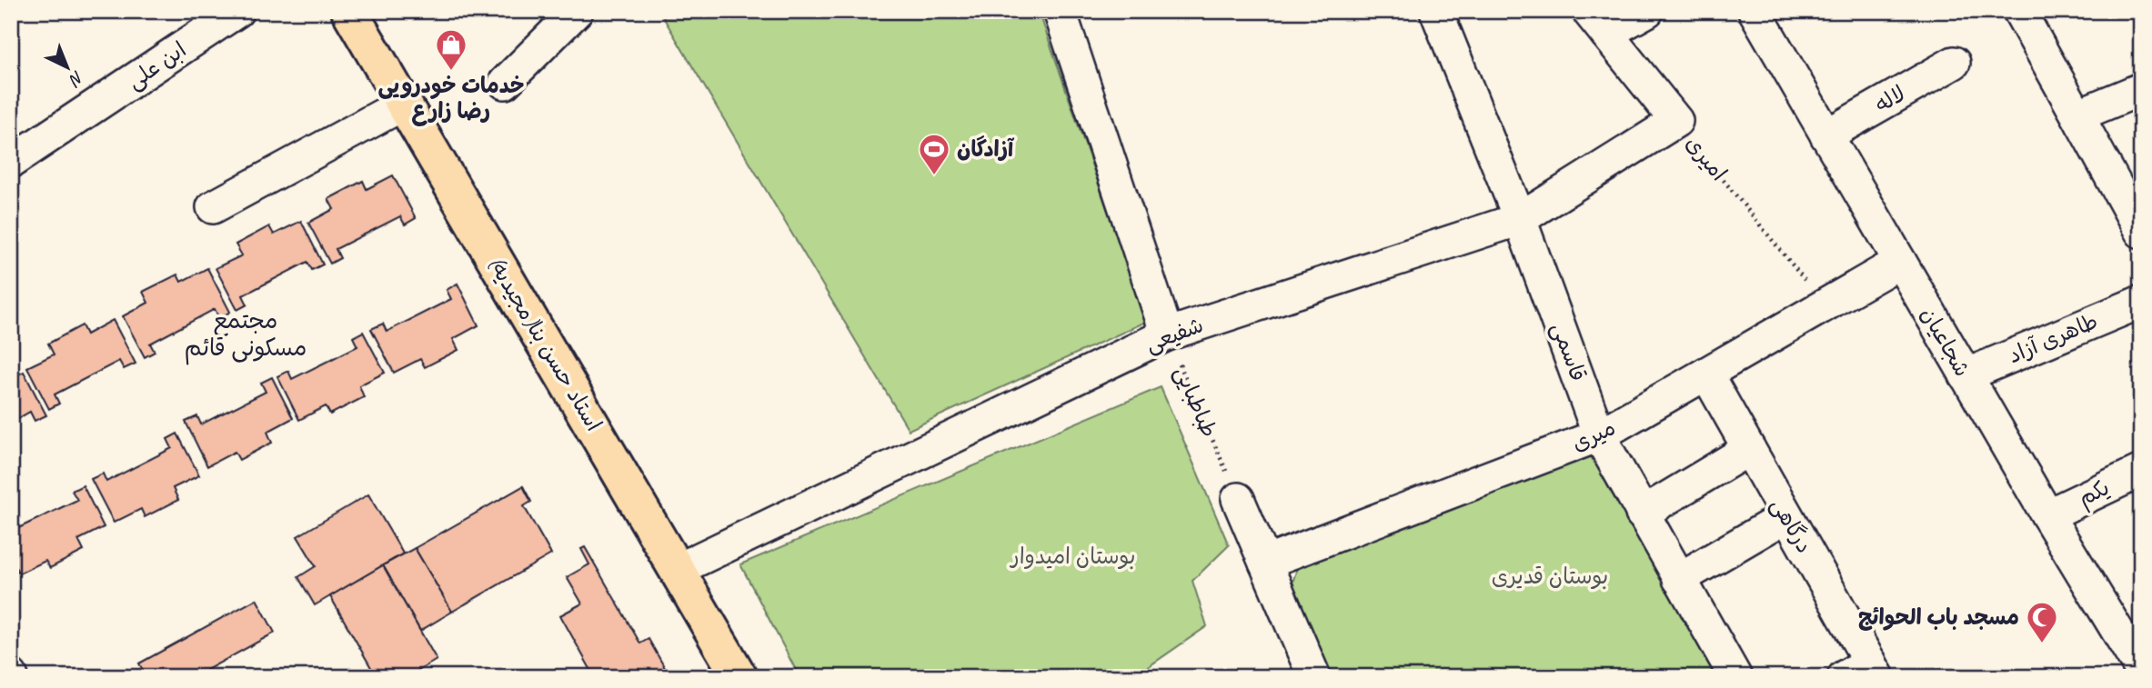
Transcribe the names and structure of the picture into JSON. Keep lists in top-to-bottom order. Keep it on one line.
{"streets":{"main road":["استاد حسن بنا(مجیدیه)"],"street":["ابن علی","لاله","امیری","شفیعی","طاهری آزاد","شجاعیان","قاسمی","میری","یکم","درگاهی"],"path":["طباطبایی"]},"crossings":[["لاله","شجاعیان"],["امیری","شفیعی"],["امیری","میری"],["شفیعی","استاد حسن بنا(مجیدیه)"],["شفیعی","قاسمی"],["شفیعی","طباطبایی"],["طاهری آزاد","شجاعیان"],["شجاعیان","میری"],["شجاعیان","یکم"],["قاسمی","میری"],["میری","درگاهی"]],"districts":["مجتمع مسکونی قائم"],"parks":["بوستان امیدوار","بوستان قدیری"],"places":{"shop":["خدمات خودرویی رضا زارع"],"sports":["آزادگان"],"mosque":["مسجد باب الحوائج"]},"north":"bottom right"}
